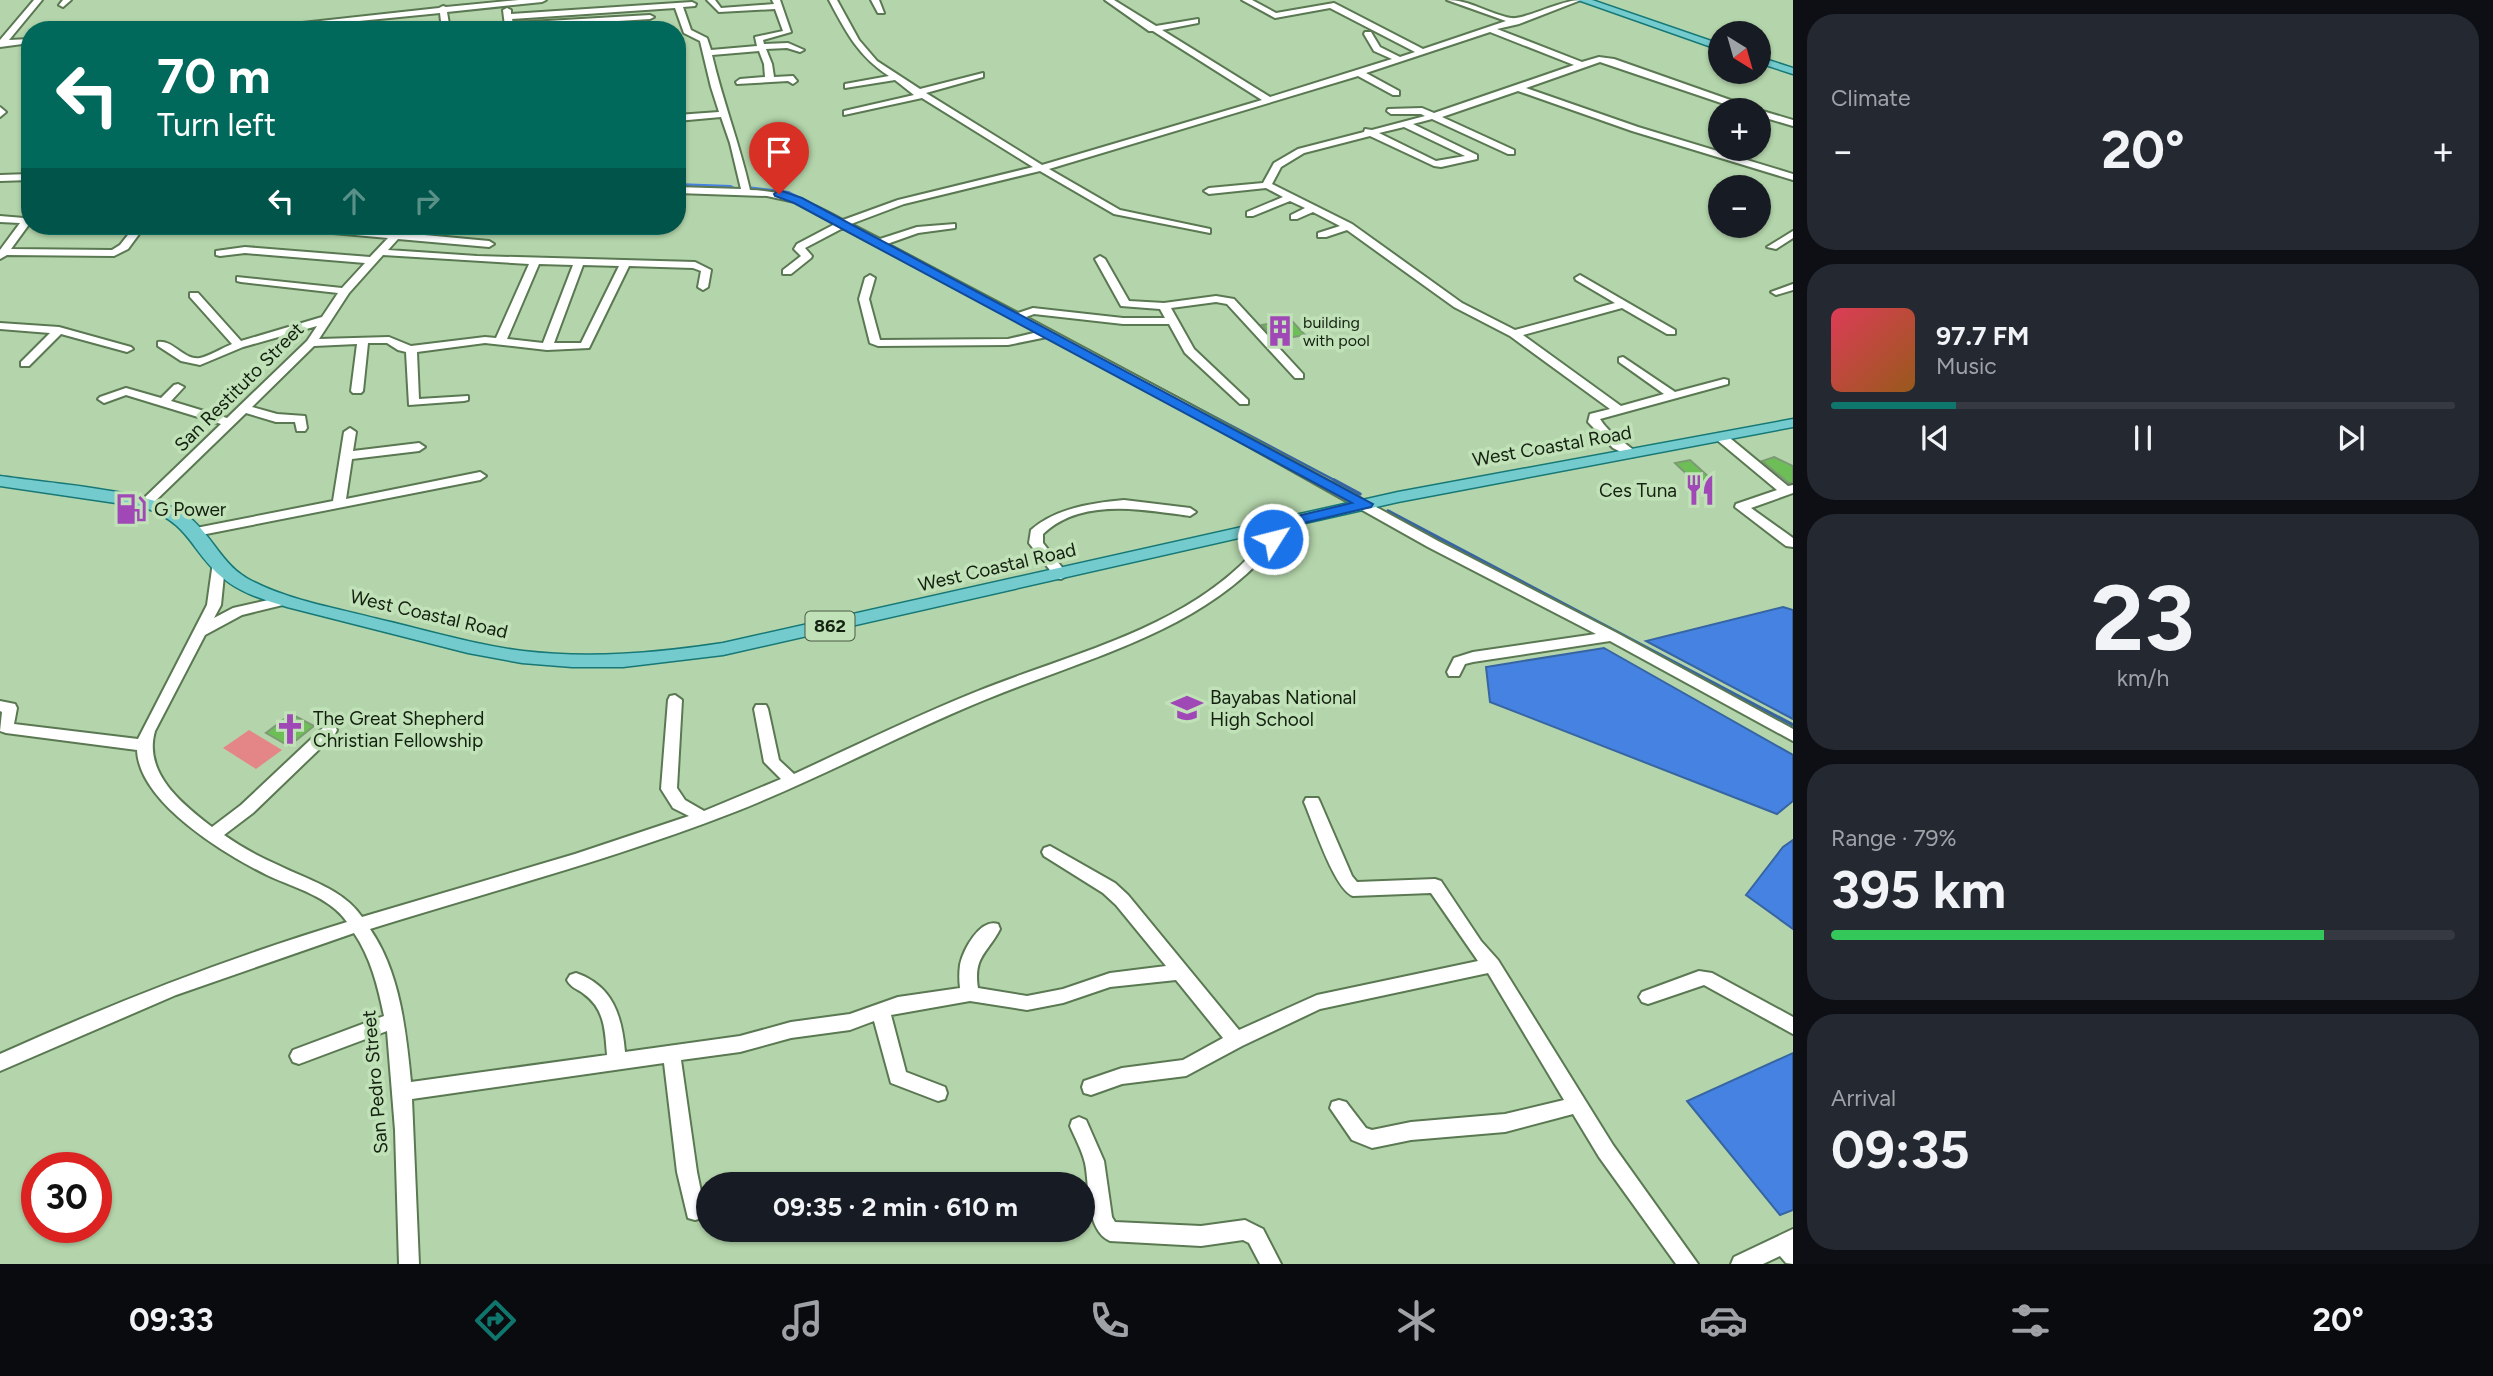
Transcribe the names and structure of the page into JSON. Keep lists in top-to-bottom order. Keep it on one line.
{"streets":{"main road":["West Coastal Road","862"],"street":["San Restituto Street","San Pedro Street"]},"crossings":[["San Restituto Street","862"],["West Coastal Road","862"]],"places":{"building":["building with pool"],"restaurant":["Ces Tuna"],"fuel station":["G Power"],"school or university":["Bayabas National High School"],"church":["The Great Shepherd Christian Fellowship"]},"north":"bottom right","page":{"tile":["Climate",["23","km/h"],["Range · 79%","395 km"],["Arrival","09:35"]],"map_buttons":["+","−"],"turn":["70 m","Turn left"],"heat":["−","20°","+"],"song":["97.7 FM","Music"],"limit":"30","trip":"09:35 · 2 min · 610 m","tabs":["09:33","20°"]}}
